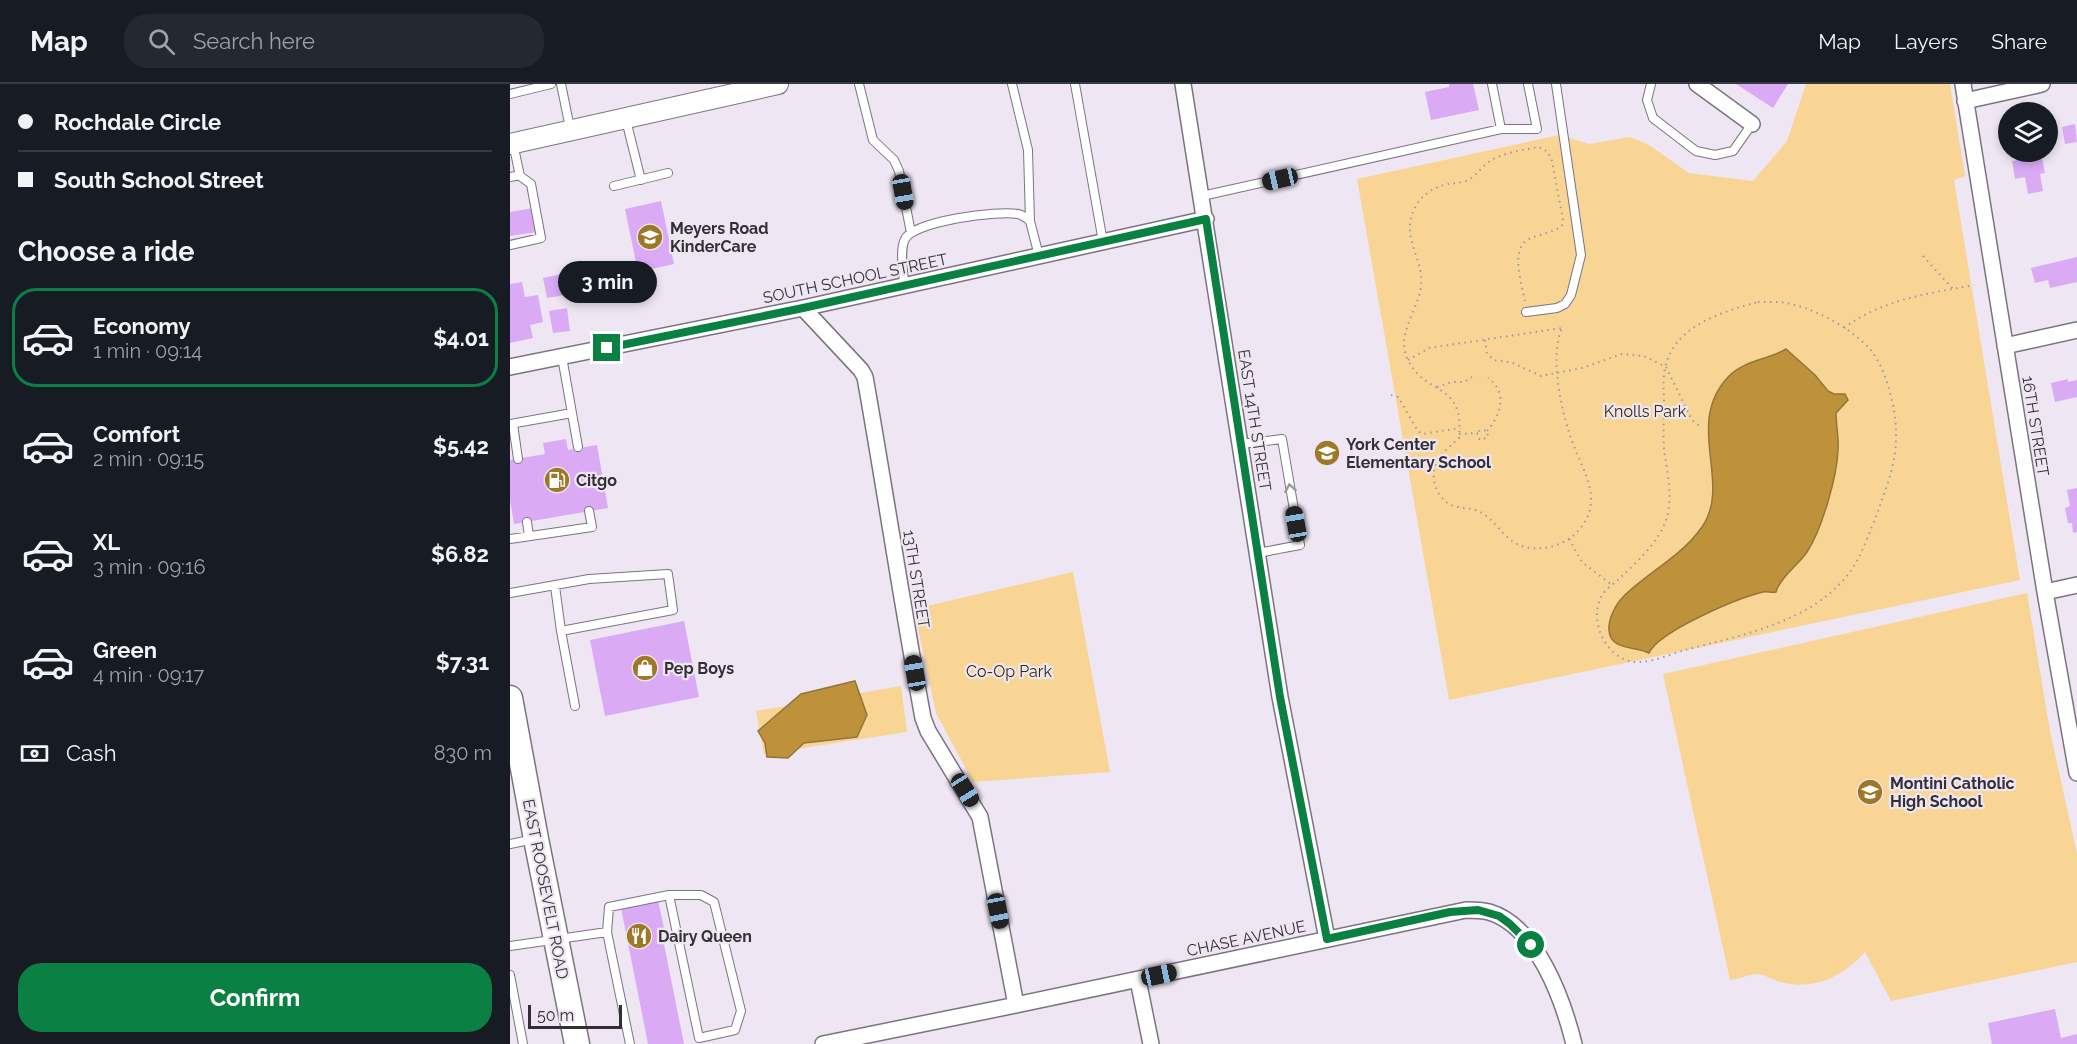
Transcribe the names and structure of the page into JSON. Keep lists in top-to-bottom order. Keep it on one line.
{"streets":{"main road":["EAST ROOSEVELT ROAD"],"street":["SOUTH SCHOOL STREET","EAST 14TH STREET","16TH STREET","13TH STREET","CHASE AVENUE"]},"crossings":[["SOUTH SCHOOL STREET","EAST 14TH STREET"],["SOUTH SCHOOL STREET","13TH STREET"],["EAST 14TH STREET","CHASE AVENUE"],["13TH STREET","CHASE AVENUE"]],"parks":["Knolls Park","Co-Op Park"],"places":{"school or university":["Meyers Road KinderCare","York Center Elementary School","Montini Catholic High School"],"fuel station":["Citgo"],"shop":["Pep Boys"],"restaurant":["Dairy Queen"]},"scale_bar":"50 m","page":{"header":"Map","search":"Search here","nav":["Map","Layers","Share"],"banner":["Rochdale Circle","South School Street"],"heading":"Choose a ride","bubble":"3 min","list":[{"name":"Economy","note":"1 min · 09:14","value":"$4.01"},{"name":"Comfort","note":"2 min · 09:15","value":"$5.42"},{"name":"XL","note":"3 min · 09:16","value":"$6.82"},{"name":"Green","note":"4 min · 09:17","value":"$7.31"}],"pay":["Cash","830 m"],"buttons":"Confirm","scale":"50 m"}}
